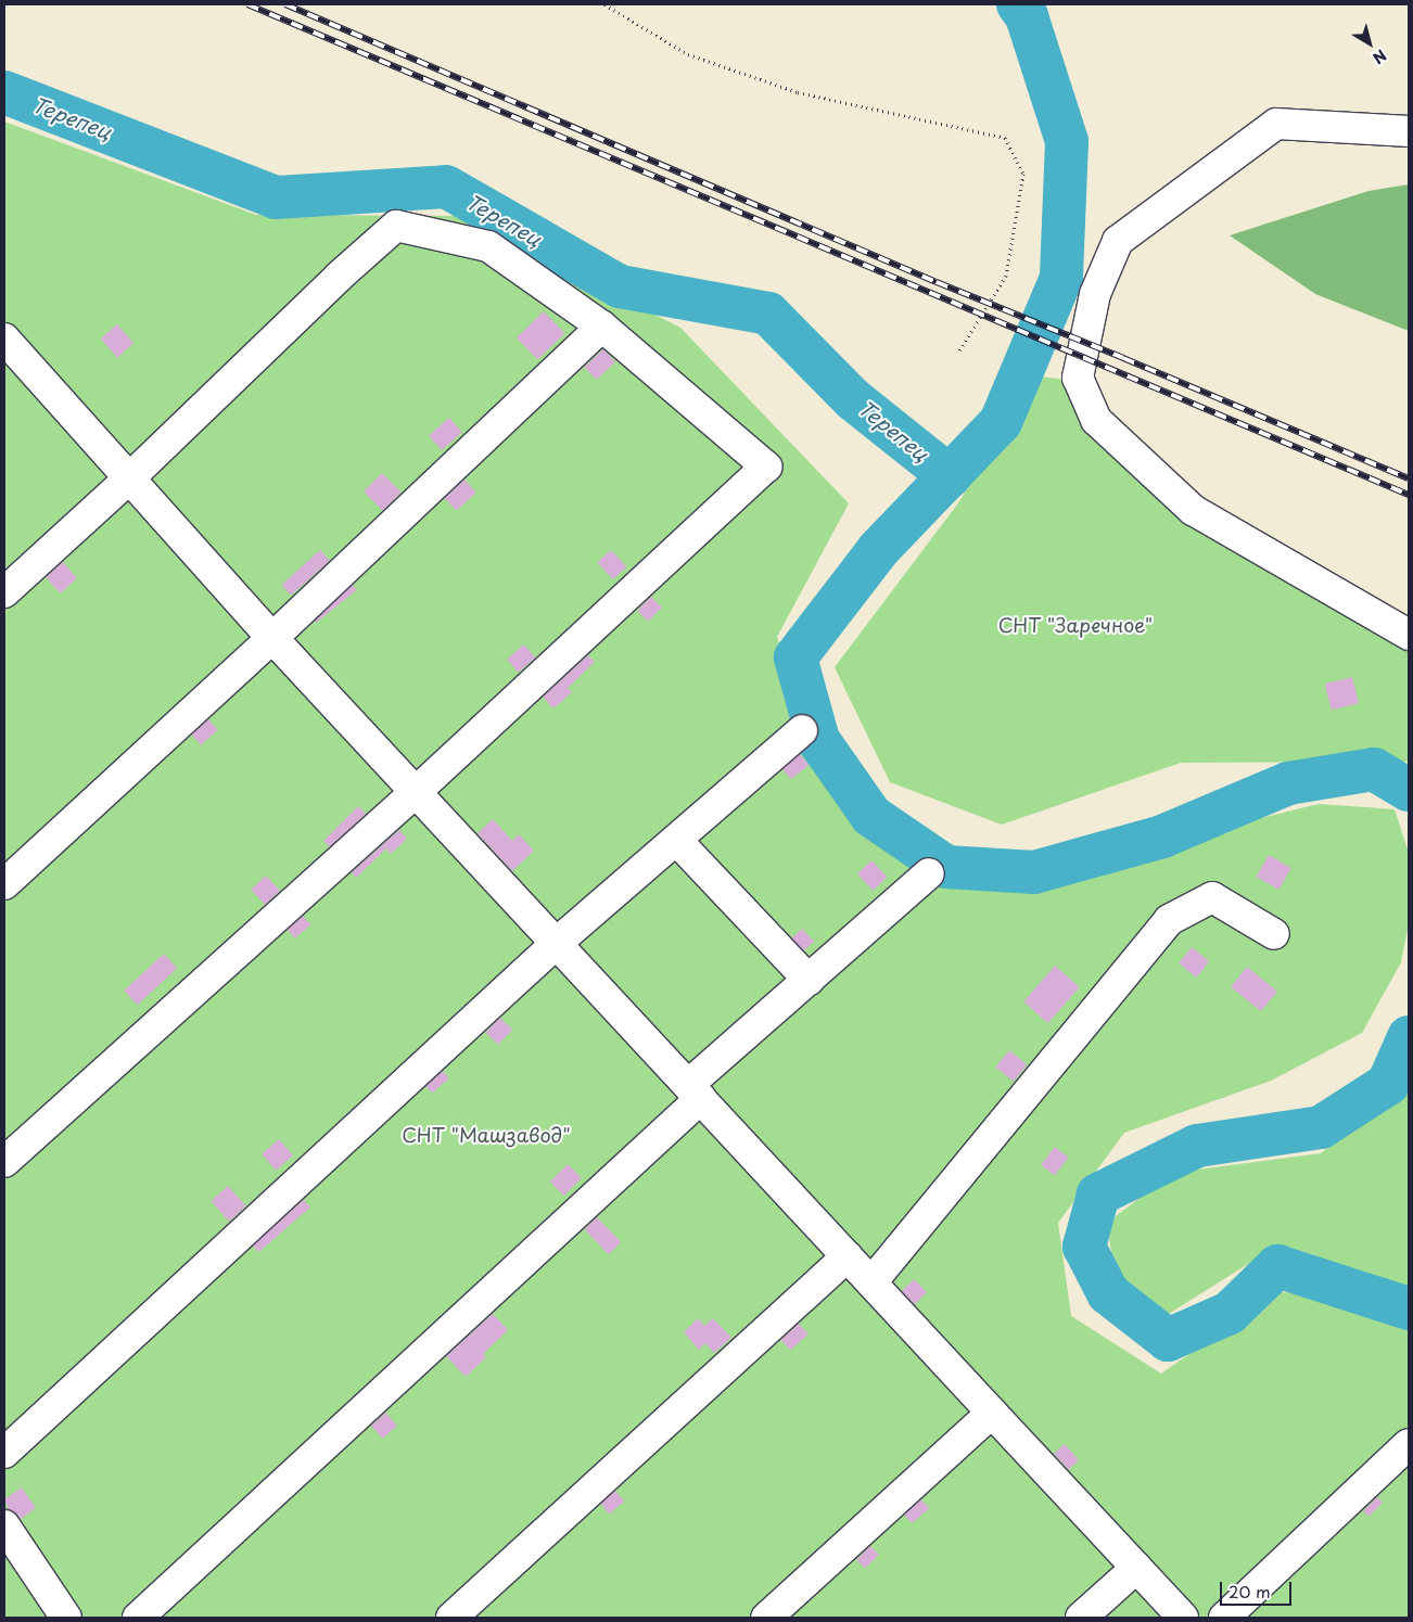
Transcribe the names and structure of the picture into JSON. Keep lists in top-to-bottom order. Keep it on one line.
{"water":["Терепец"],"parks":["СНТ \"Заречное\"","СНТ \"Машзавод\""],"scale_bar":"20 m","north":"bottom right"}
